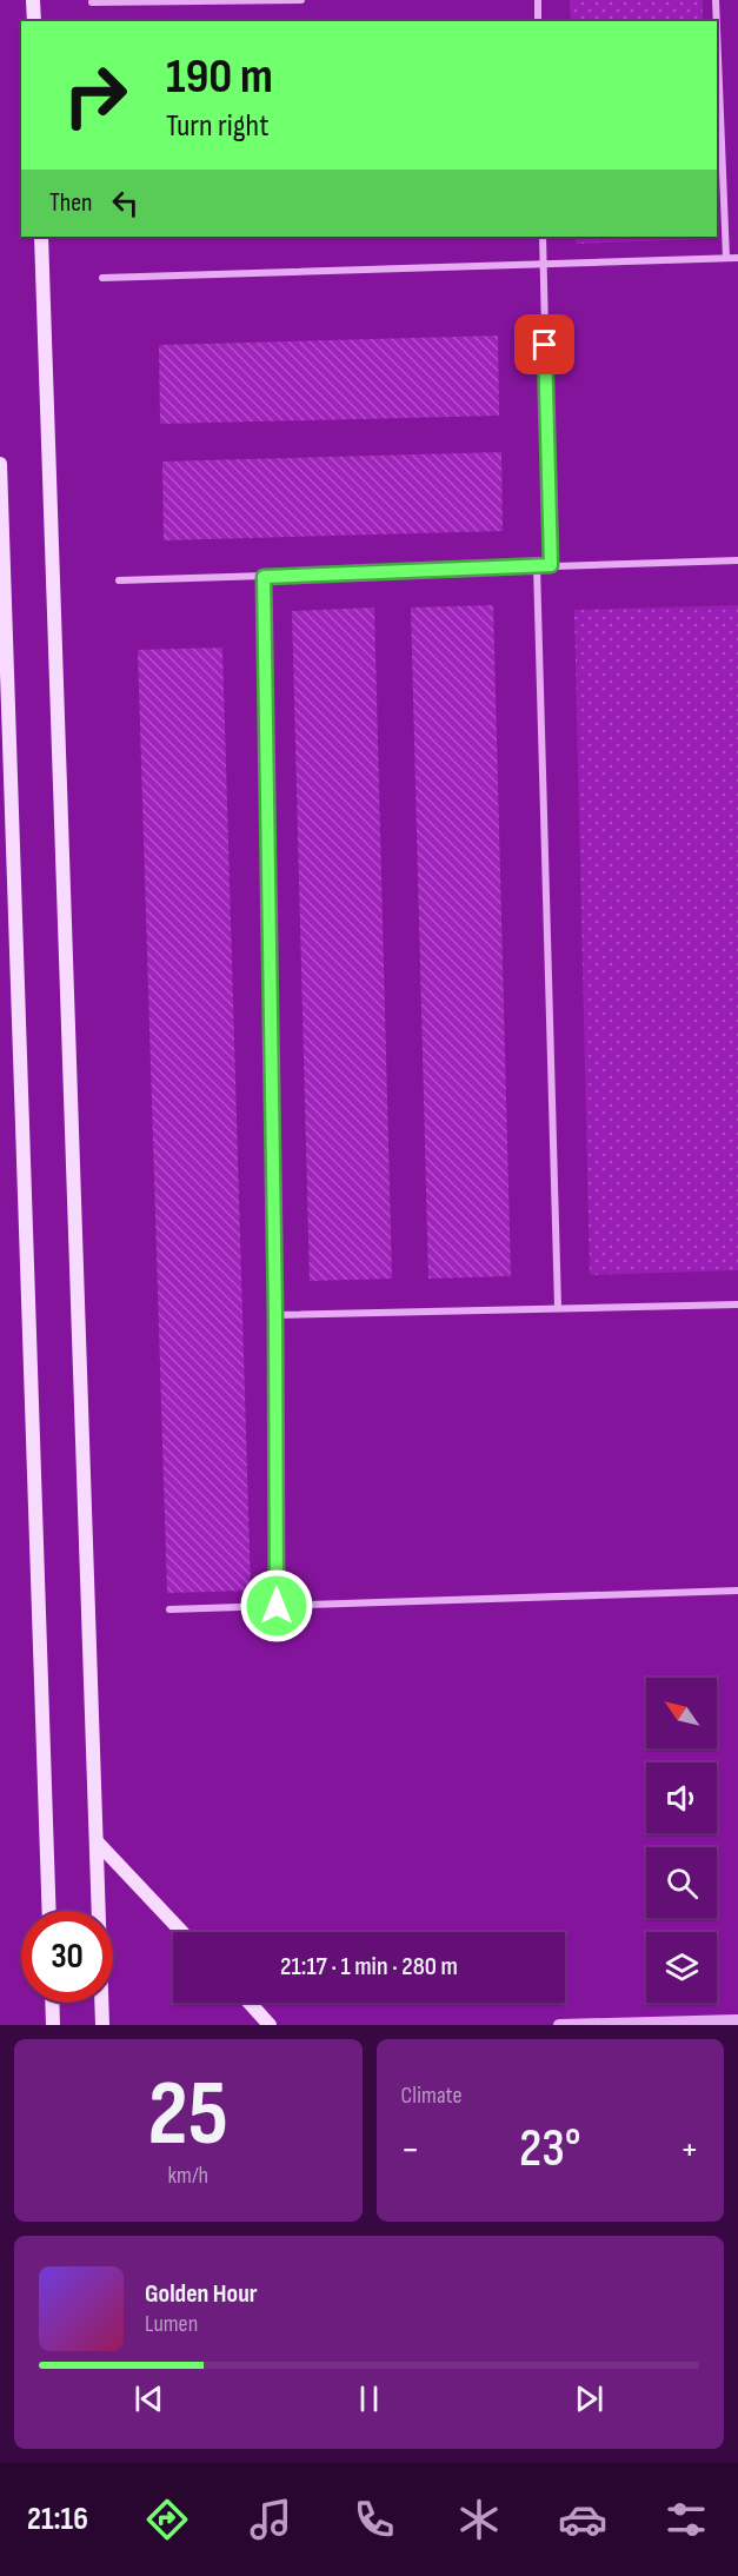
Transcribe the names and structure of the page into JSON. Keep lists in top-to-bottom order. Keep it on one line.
{"north":"top left","page":{"turn":["190 m","Turn right"],"then":"Then","limit":"30","trip":"21:17 · 1 min · 280 m","tile":[["25","km/h"],"Climate"],"heat":["−","23°","+"],"song":["Golden Hour","Lumen"],"tabs":"21:16"}}
